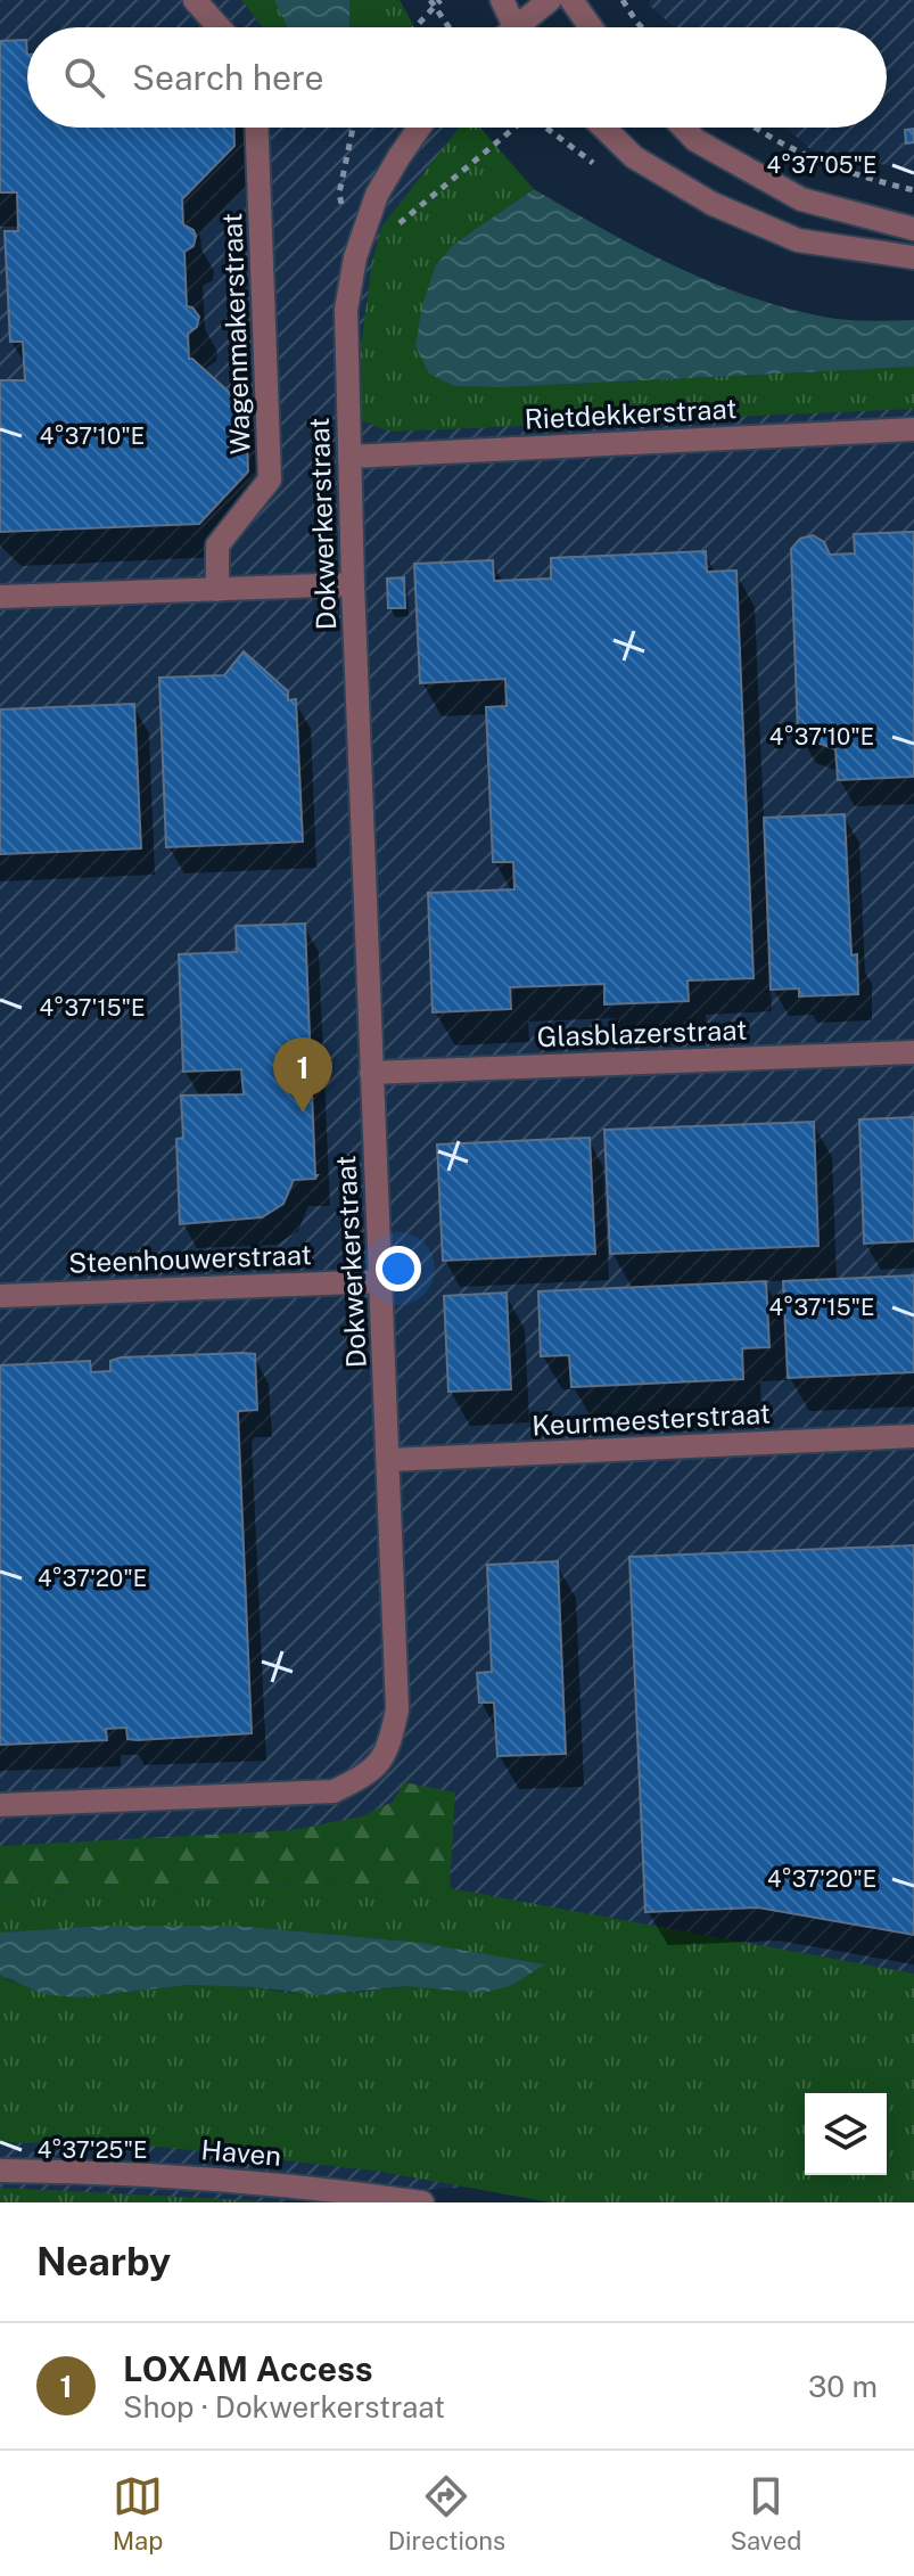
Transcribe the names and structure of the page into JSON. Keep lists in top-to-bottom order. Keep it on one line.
{"streets":{"street":["Wagenmakerstraat","Rietdekkerstraat","Dokwerkerstraat","Glasblazerstraat","Steenhouwerstraat","Keurmeesterstraat","Haven"]},"crossings":[["Rietdekkerstraat","Dokwerkerstraat"],["Dokwerkerstraat","Glasblazerstraat"],["Dokwerkerstraat","Steenhouwerstraat"],["Dokwerkerstraat","Keurmeesterstraat"]],"page":{"search":"Search here","pins":"1","heading":"Nearby","list":[{"mark":"1","name":"LOXAM Access","note":"Shop · Dokwerkerstraat","value":"30 m"}],"nav":["Map","Directions","Saved"]},"coordinates":["4°37'05\"E","4°37'10\"E","4°37'15\"E","4°37'20\"E","4°37'25\"E"]}
